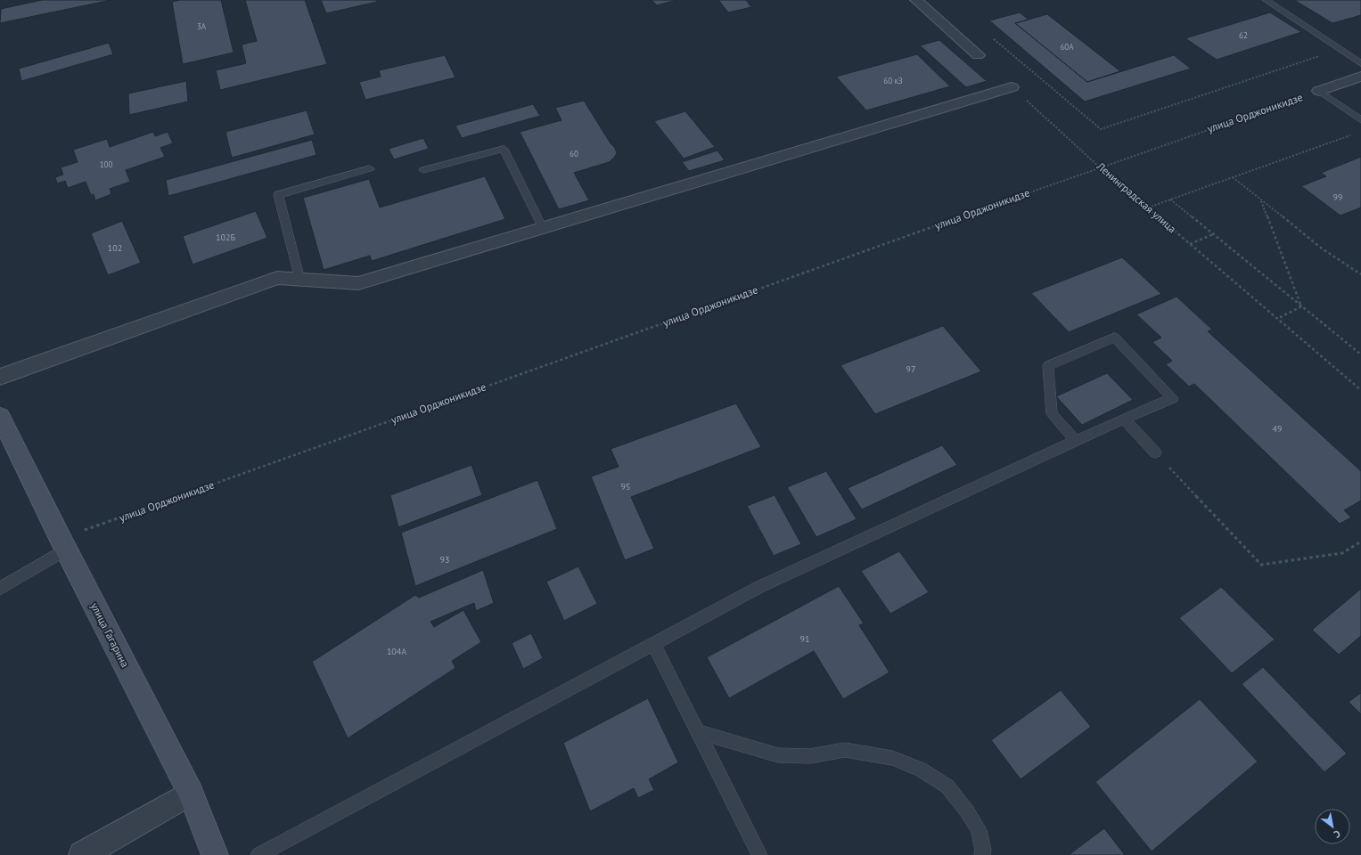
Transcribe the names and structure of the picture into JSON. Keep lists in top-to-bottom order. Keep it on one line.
{"streets":{"street":["улица Гагарина"],"path":["улица Орджоникидзе","Ленинградская улица"]},"crossings":[["улица Орджоникидзе","Ленинградская улица"],["улица Орджоникидзе","улица Гагарина"]],"house_numbers":["3А","62","60А","60 кЗ","60","100","99","102Б","102","97","49","95","93","91","104А"],"north":"bottom right"}
